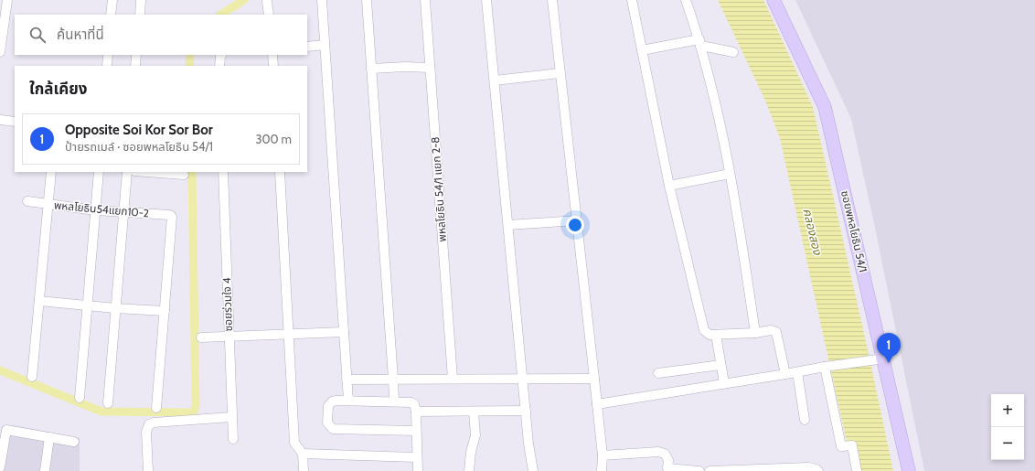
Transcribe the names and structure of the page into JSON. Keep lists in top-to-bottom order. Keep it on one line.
{"streets":{"street":["พหลโยธิน 54/1 แยก 2-8","พหลโยธิน54แยก10-2","ซอยพหลโยธิน 54/1","ซอยร่วมใจ 4"]},"water":["คลองสอง"],"page":{"search":"ค้นหาที่นี่","heading":"ใกล้เคียง","list":[{"mark":"1","name":"Opposite Soi Kor Sor Bor","note":"ป้ายรถเมล์ · ซอยพหลโยธิน 54/1","value":"300 m"}],"pins":"1","map_buttons":["+","−"]}}
